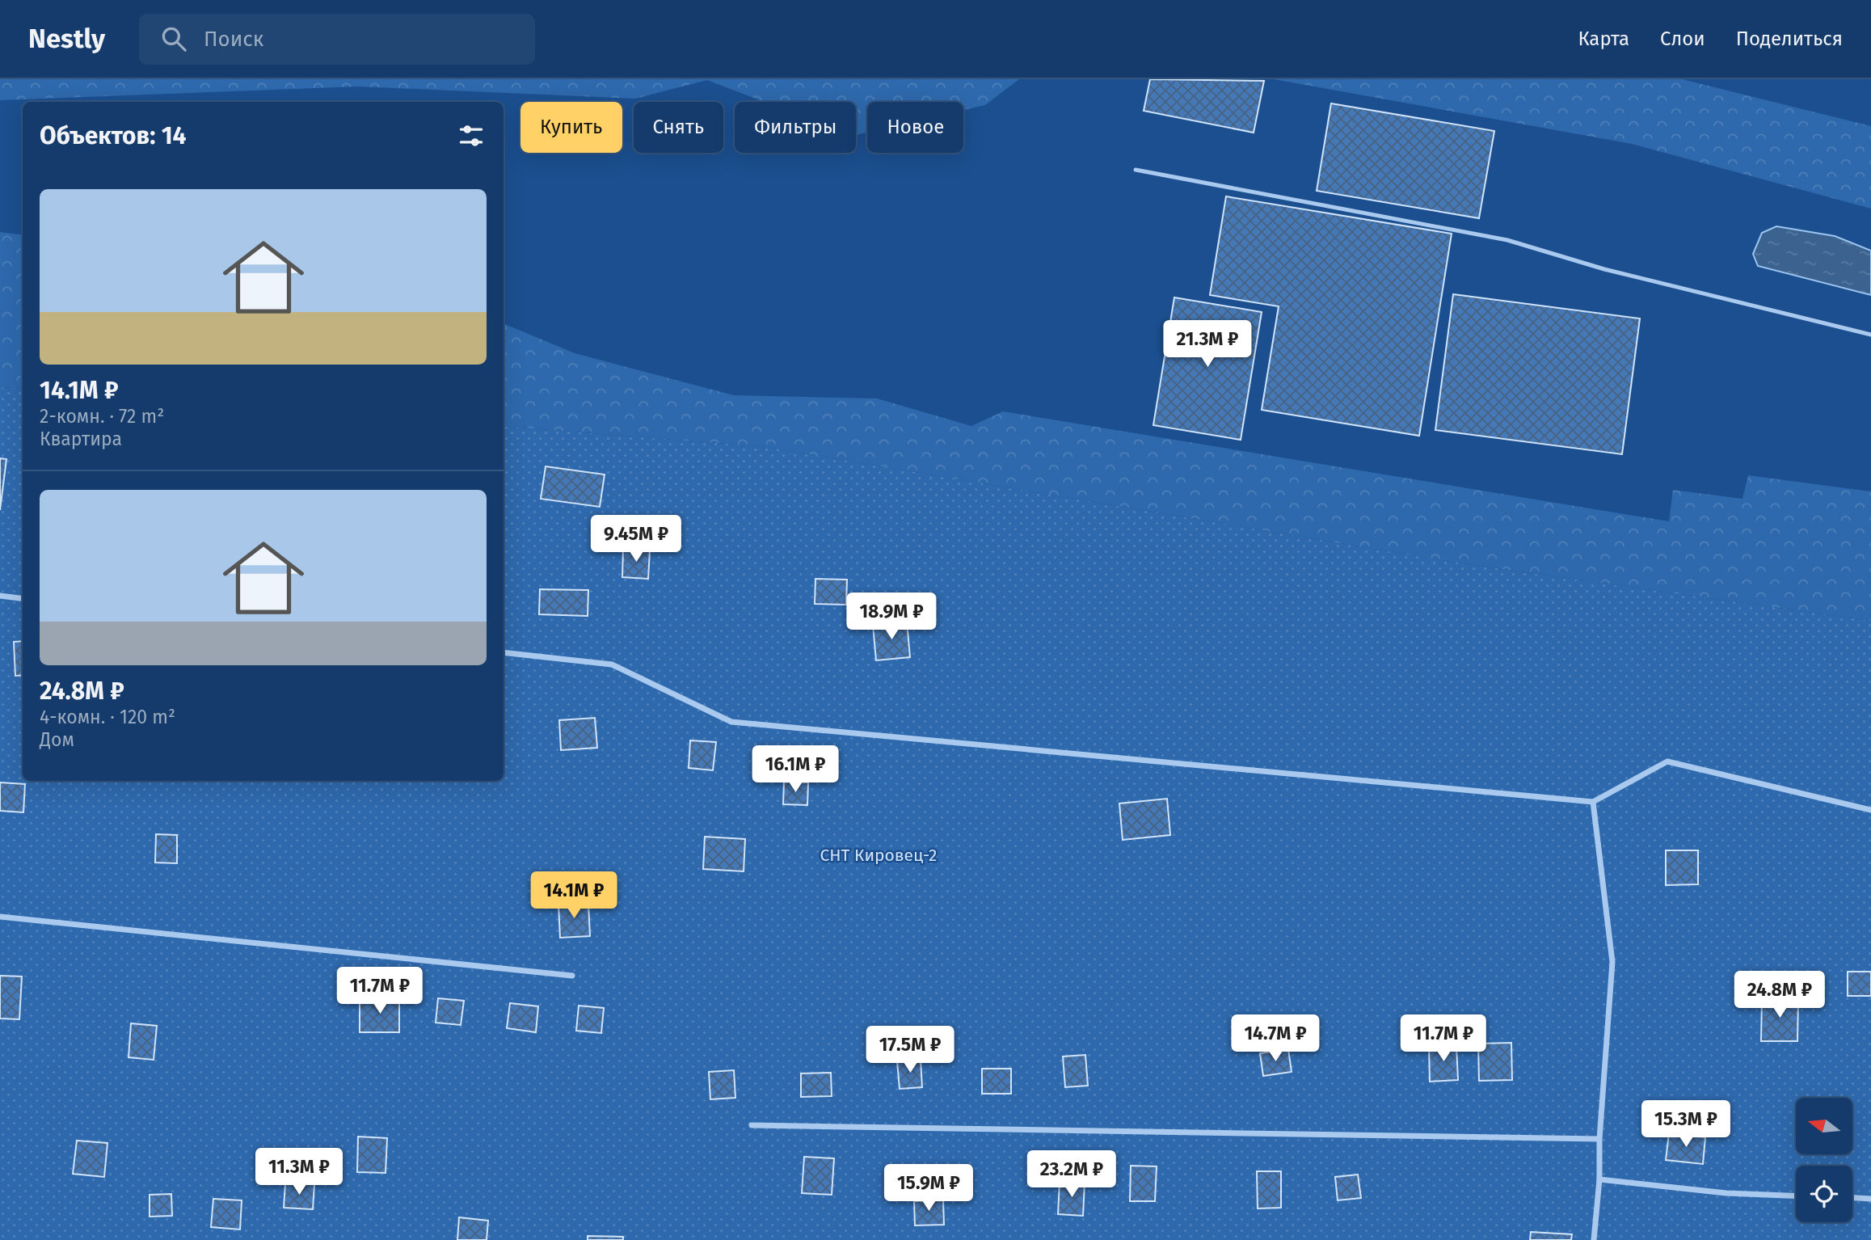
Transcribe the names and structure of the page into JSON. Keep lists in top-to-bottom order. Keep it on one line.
{"parks":["СНТ Кировец-2"],"north":"left","page":{"header":"Nestly","search":"Поиск","nav":["Карта","Слои","Поделиться"],"chip":["Купить","Снять","Фильтры","Новое"],"heading":"Объектов: 14","list":[{"name":"14.1M ₽","note":"2-комн. · 72 m² · Квартира"},{"name":"24.8M ₽","note":"4-комн. · 120 m² · Дом"}],"price":["21.3M ₽","9.45M ₽","18.9M ₽","16.1M ₽","14.1M ₽","11.7M ₽","24.8M ₽","14.7M ₽","11.7M ₽","17.5M ₽","15.3M ₽","11.3M ₽","23.2M ₽","15.9M ₽"]}}
